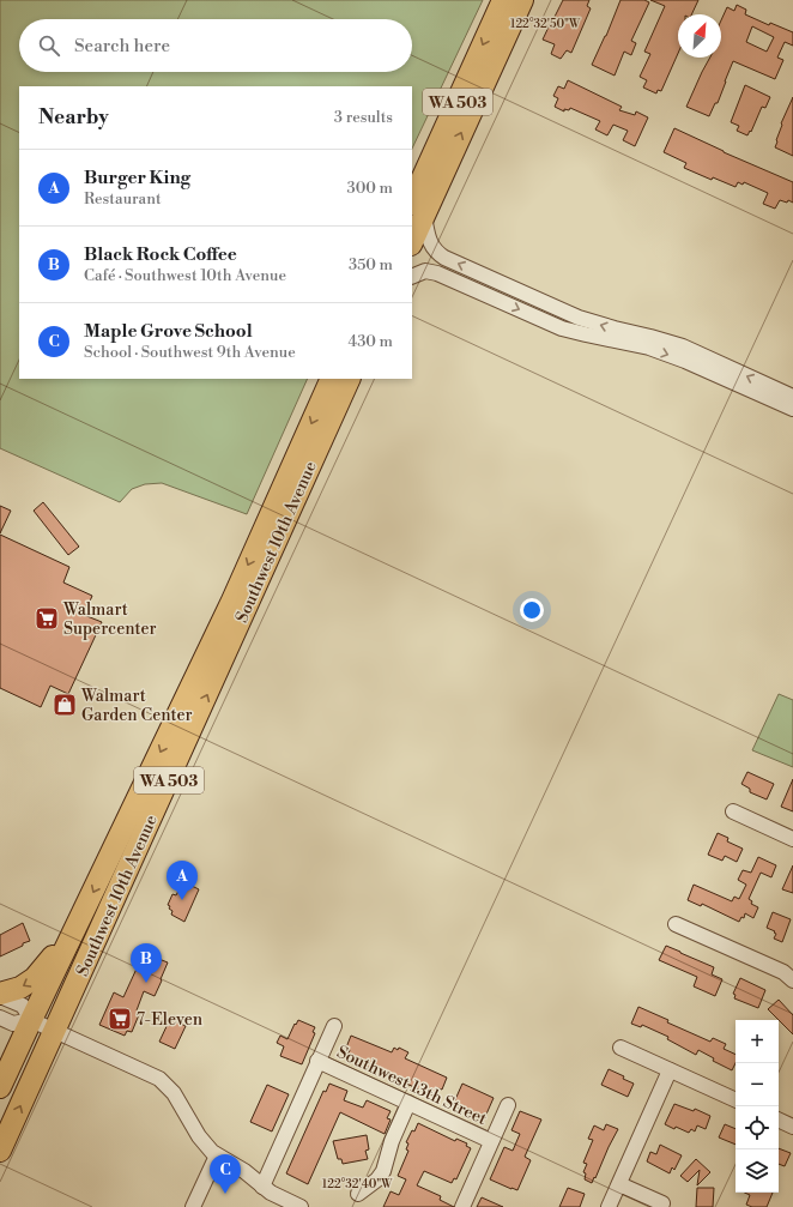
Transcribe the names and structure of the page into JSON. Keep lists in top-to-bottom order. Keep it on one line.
{"streets":{"highway":["WA 503","Southwest 10th Avenue"],"street":["Southwest 13th Street"]},"places":{"supermarket":["Walmart Supercenter","7-Eleven"],"shop":["Walmart Garden Center"]},"north":"top right","page":{"search":"Search here","heading":["Nearby","3 results"],"list":[{"mark":"A","name":"Burger King","note":"Restaurant","value":"300 m"},{"mark":"B","name":"Black Rock Coffee","note":"Café · Southwest 10th Avenue","value":"350 m"},{"mark":"C","name":"Maple Grove School","note":"School · Southwest 9th Avenue","value":"430 m"}],"pins":["A","B","C"],"map_buttons":["+","−"]},"coordinates":["122°32'50\"W","122°32'40\"W"]}
